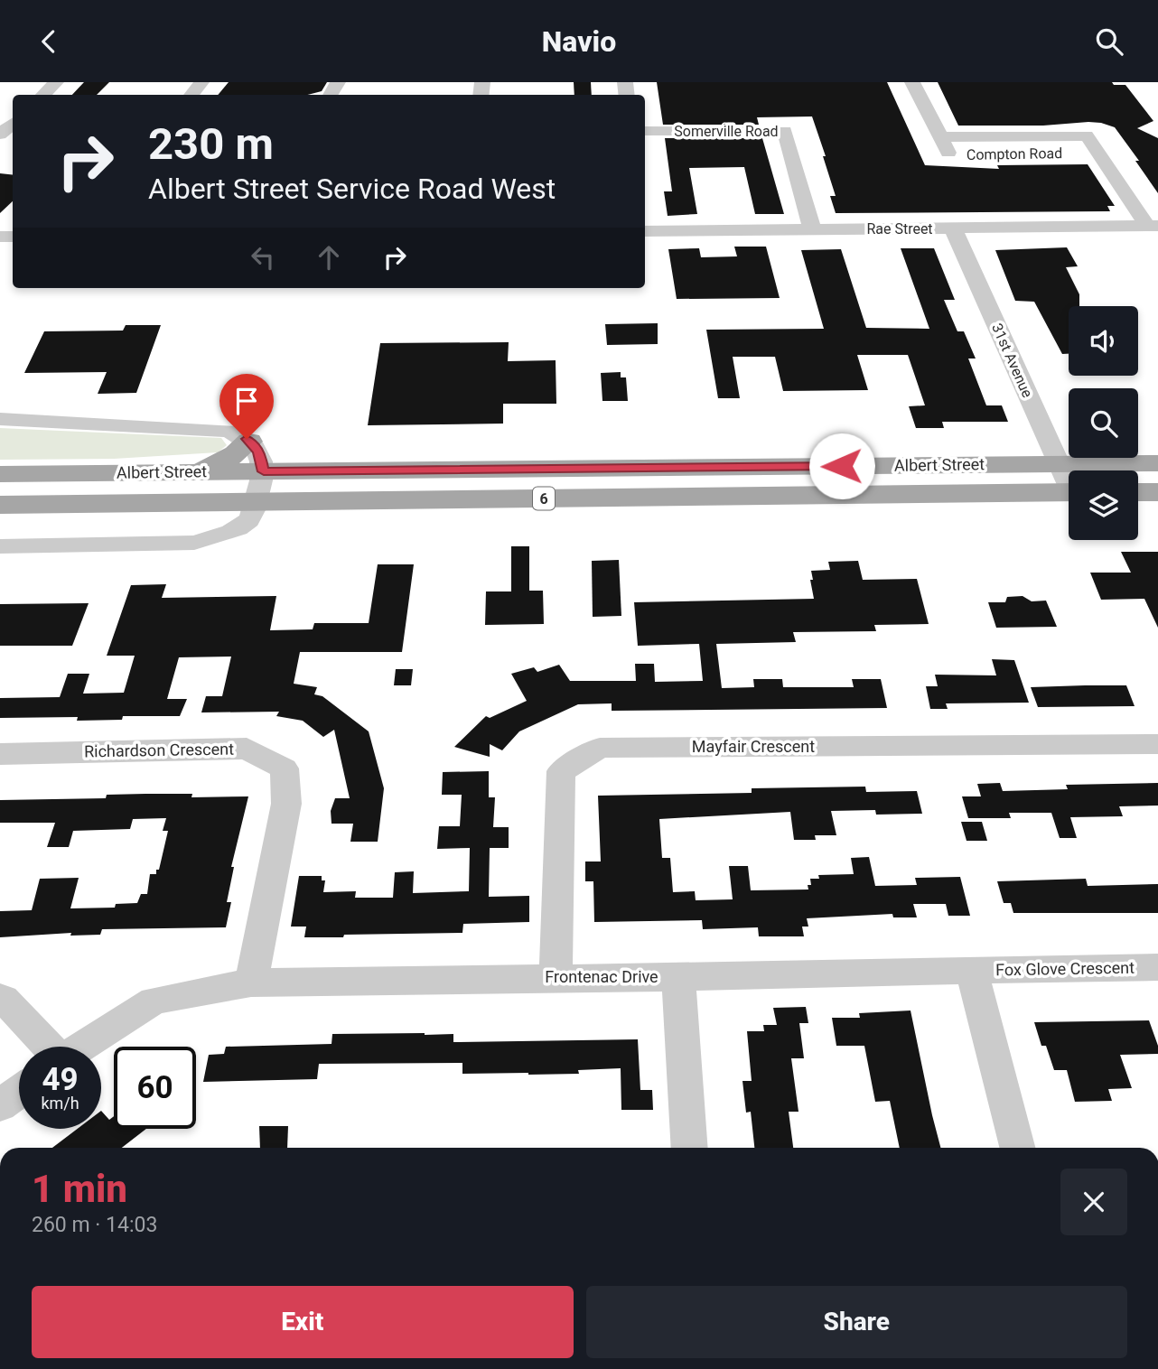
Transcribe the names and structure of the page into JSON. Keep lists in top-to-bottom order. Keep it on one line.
{"streets":{"main road":["Albert Street","6"],"street":["Somerville Road","Compton Road","Rae Street","31st Avenue","Mayfair Crescent","Richardson Crescent","Fox Glove Crescent","Frontenac Drive"]},"crossings":[["Somerville Road","Rae Street"],["Compton Road","Rae Street"],["Rae Street","31st Avenue"],["31st Avenue","Albert Street"],["Mayfair Crescent","Frontenac Drive"],["Richardson Crescent","Frontenac Drive"],["Fox Glove Crescent","Frontenac Drive"]],"page":{"header":"Navio","turn":["230 m","Albert Street Service Road West"],"speed":"49 km/h","limit":"60","heading":["1 min","260 m · 14:03"],"buttons":["Exit","Share"]}}
